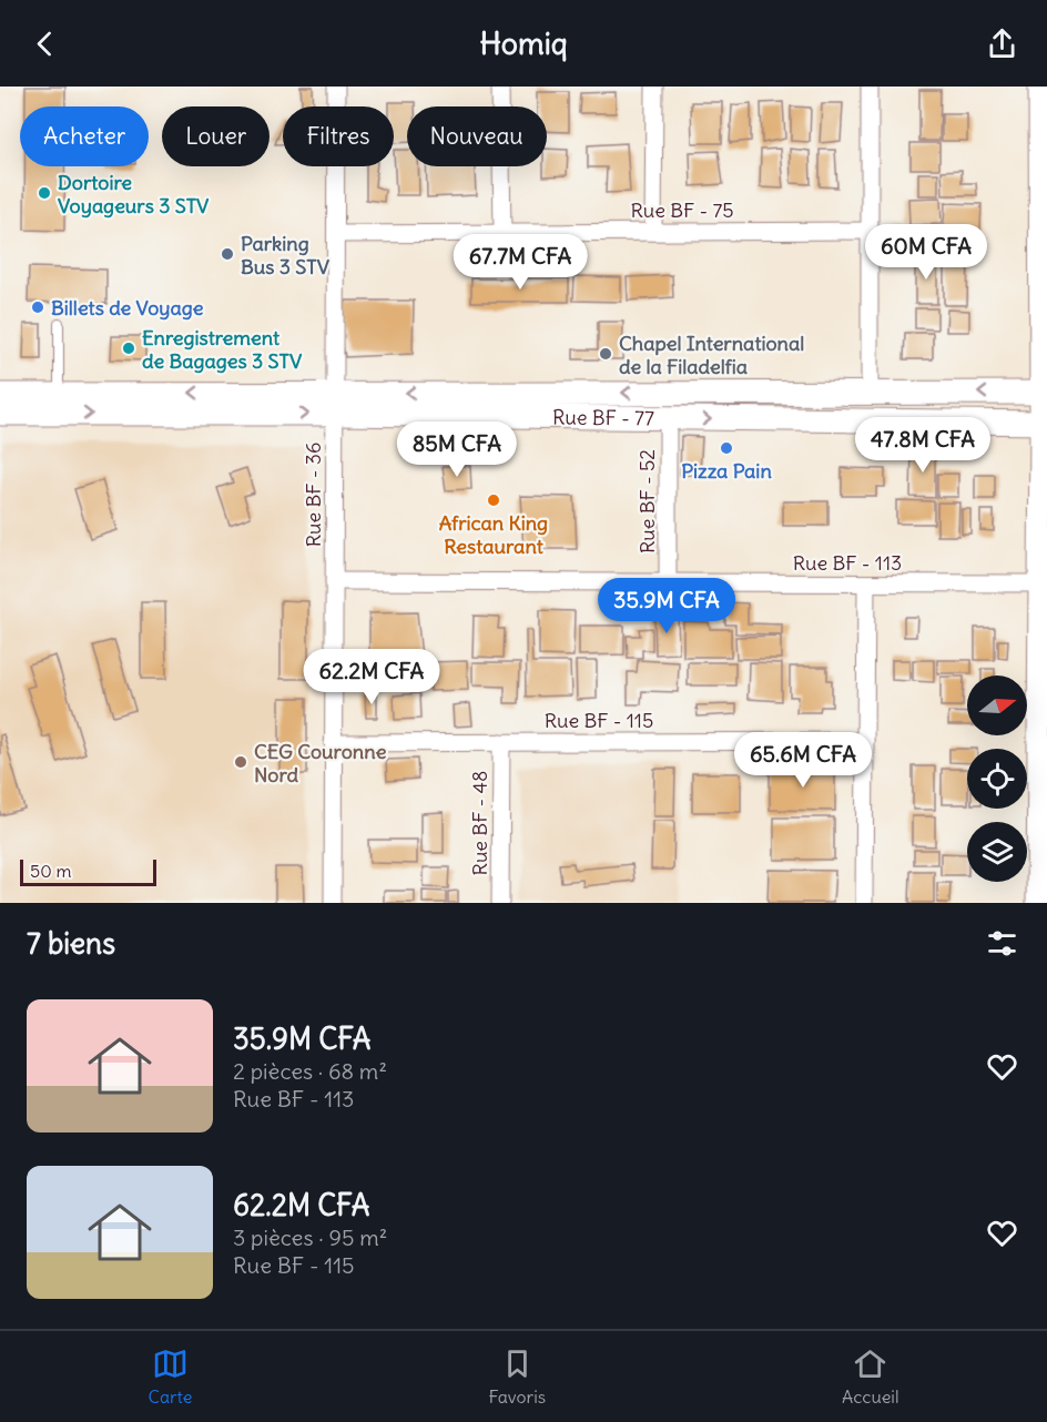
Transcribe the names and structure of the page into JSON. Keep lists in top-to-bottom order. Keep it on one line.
{"streets":{"main road":["Rue BF - 77"],"street":["Rue BF - 75","Rue BF - 36","Rue BF - 52","Rue BF - 113","Rue BF - 115","Rue BF - 48"]},"crossings":[["Rue BF - 75","Rue BF - 36"],["Rue BF - 77","Rue BF - 36"],["Rue BF - 77","Rue BF - 52"],["Rue BF - 36","Rue BF - 113"],["Rue BF - 36","Rue BF - 115"],["Rue BF - 52","Rue BF - 113"],["Rue BF - 115","Rue BF - 48"]],"places":["Dortoire Voyageurs 3 STV","Parking Bus 3 STV","Billets de Voyage","Enregistrement de Bagages 3 STV","Chapel International de la Filadelfia","Pizza Pain","African King Restaurant","CEG Couronne Nord"],"scale_bar":"50 m","north":"right","page":{"header":"Homiq","chip":["Acheter","Louer","Filtres","Nouveau"],"price":["60M CFA","67.7M CFA","47.8M CFA","85M CFA","35.9M CFA","62.2M CFA","65.6M CFA"],"scale":"50 m","heading":"7 biens","list":[{"name":"35.9M CFA","note":"2 pièces · 68 m² · Rue BF - 113"},{"name":"62.2M CFA","note":"3 pièces · 95 m² · Rue BF - 115"}],"tabs":["Carte","Favoris","Accueil"]}}
